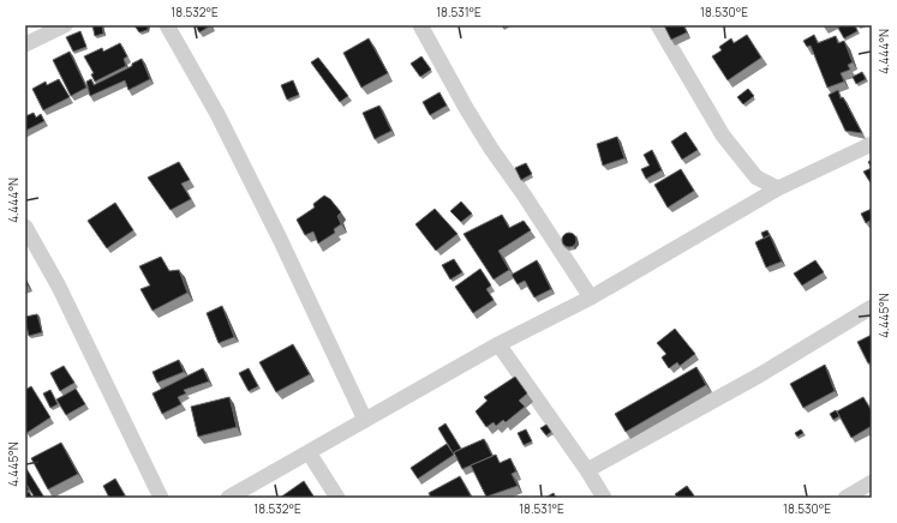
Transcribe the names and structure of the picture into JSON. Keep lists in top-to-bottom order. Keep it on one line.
{"coordinates":["18.532°E","18.531°E","18.530°E","4.444°N","4.445°N"]}
